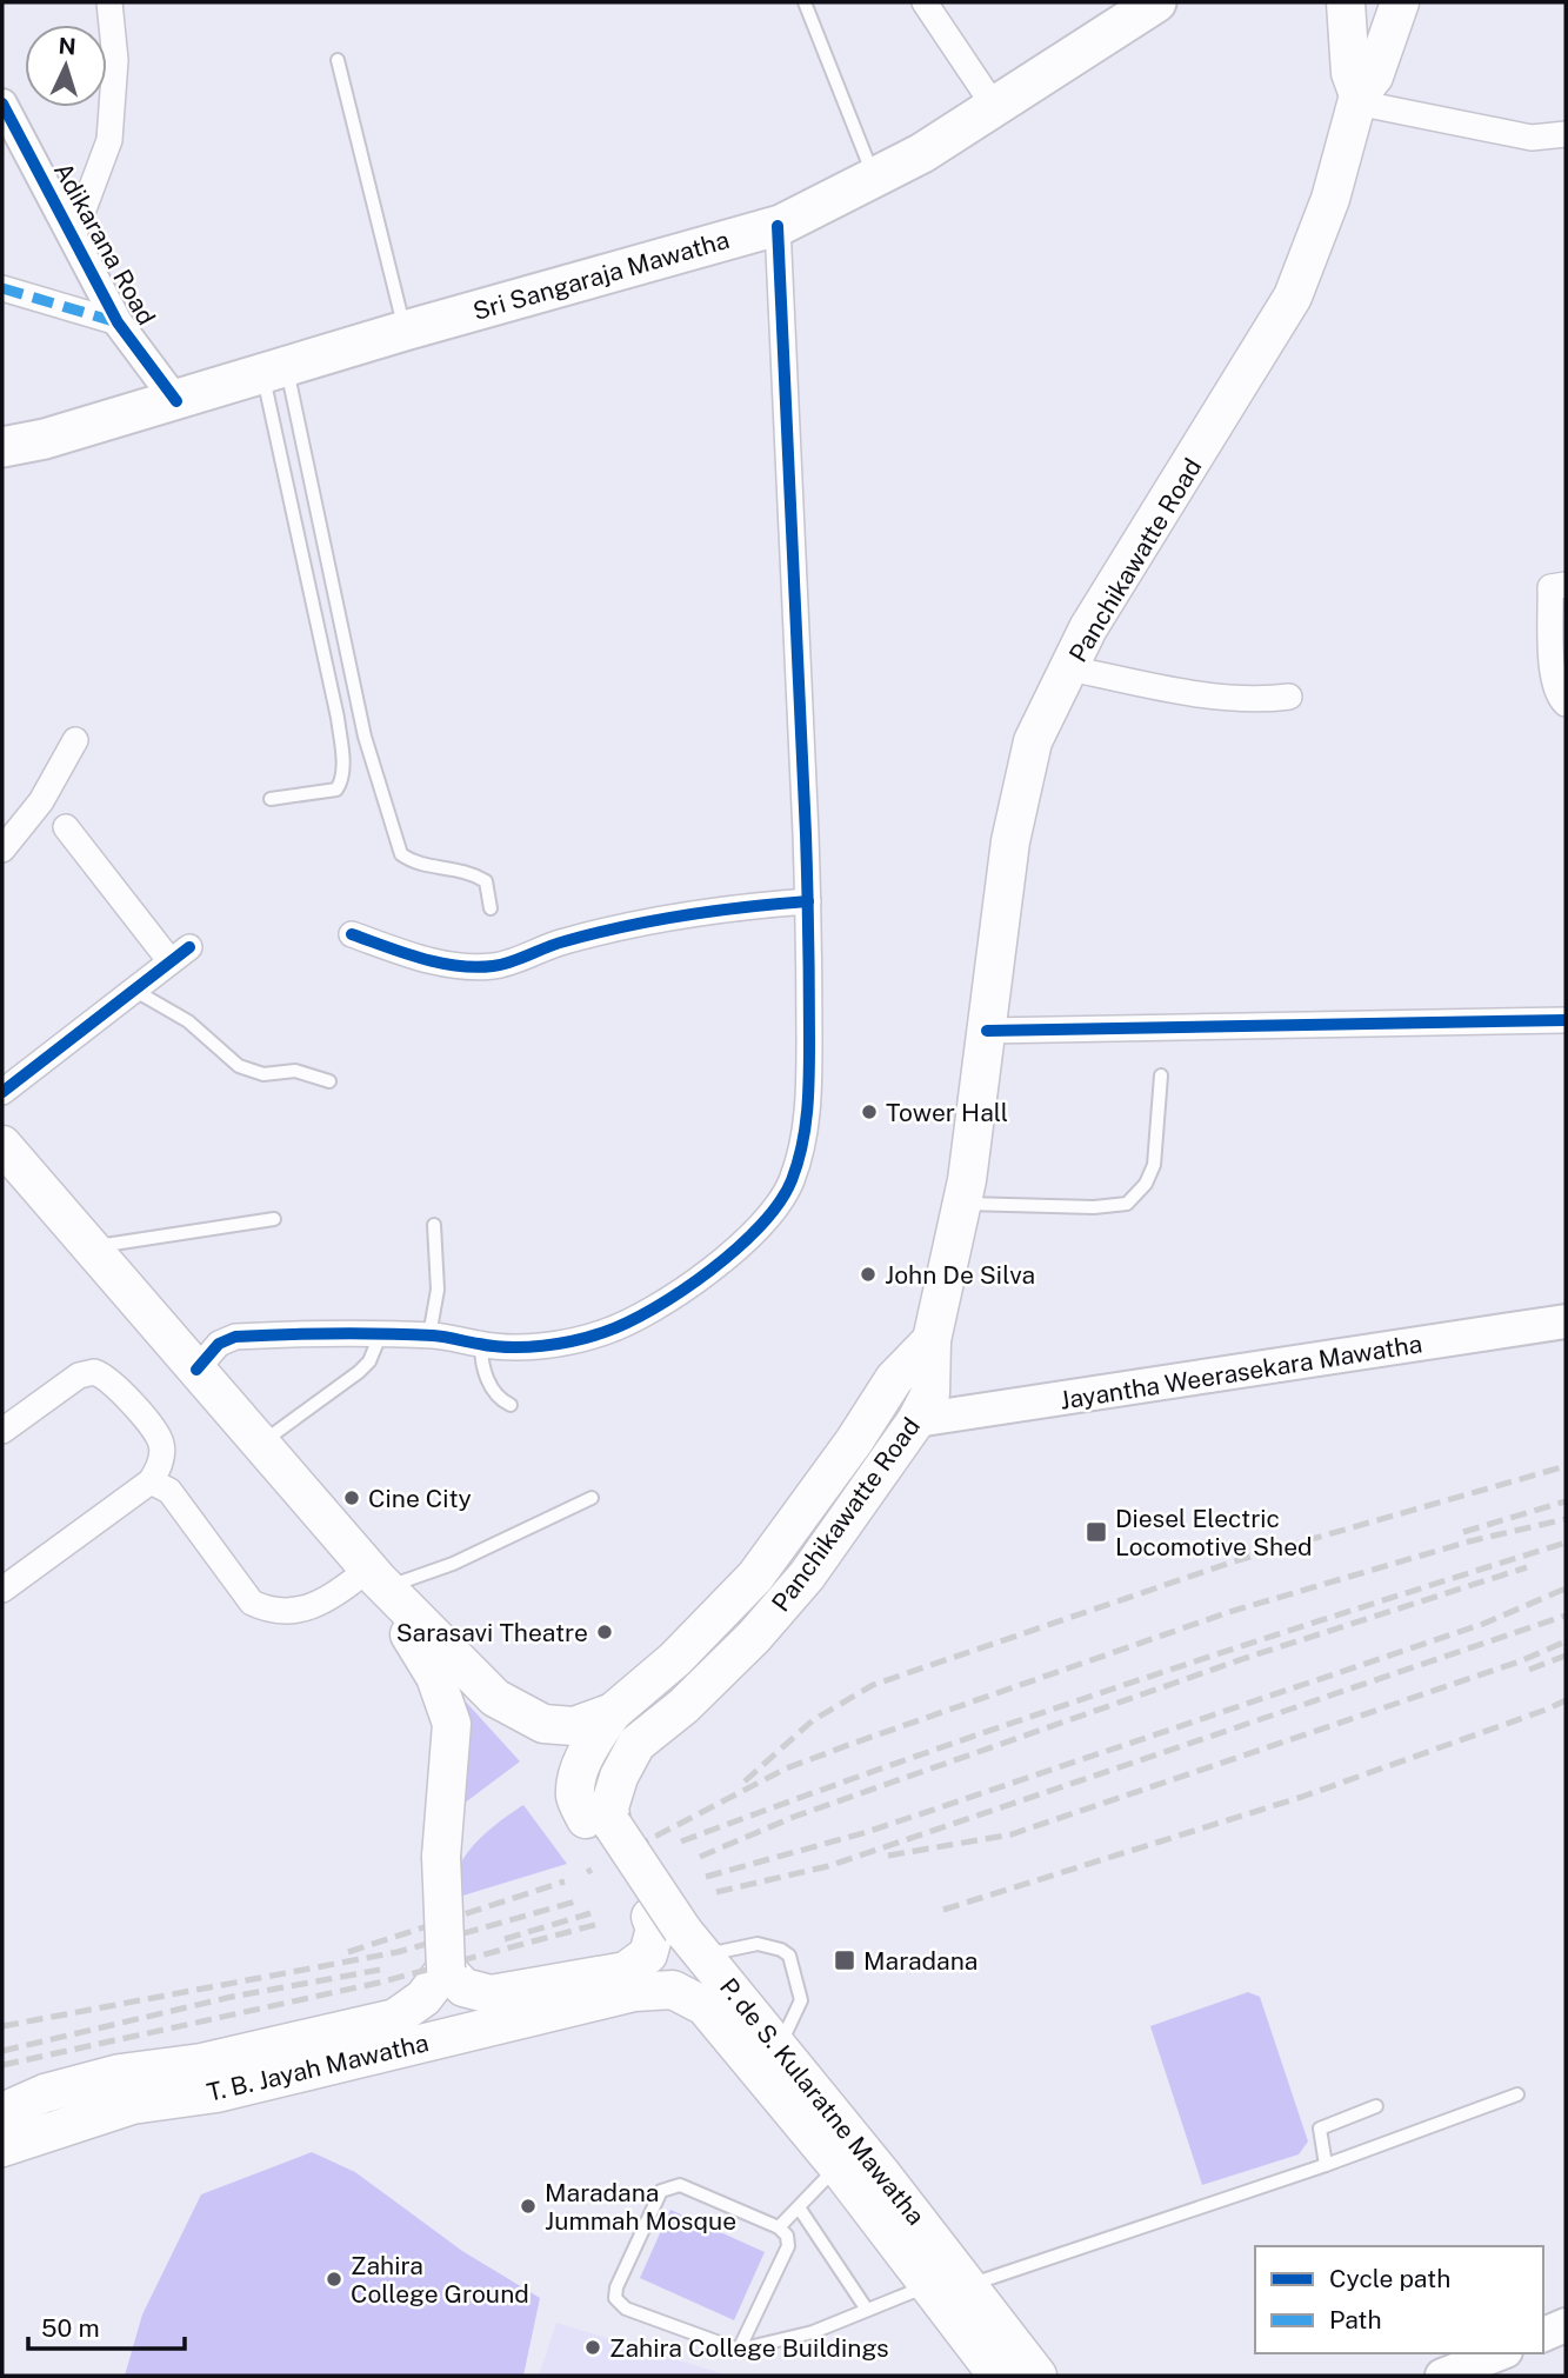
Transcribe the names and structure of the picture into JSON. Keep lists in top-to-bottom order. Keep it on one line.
{"streets":{"highway":["Sri Sangaraja Mawatha"],"main road":["Panchikawatte Road","Jayantha Weerasekara Mawatha","T. B. Jayah Mawatha","P. de S. Kularatne Mawatha"],"street":["Adikarana Road"]},"crossings":[["Adikarana Road","Sri Sangaraja Mawatha"],["Panchikawatte Road","Jayantha Weerasekara Mawatha"],["Panchikawatte Road","P. de S. Kularatne Mawatha"],["T. B. Jayah Mawatha","P. de S. Kularatne Mawatha"]],"places":{"other":["Tower Hall","John De Silva","Cine City","Sarasavi Theatre","Maradana Jummah Mosque","Zahira College Ground","Zahira College Buildings"],"transit":["Diesel Electric Locomotive Shed","Maradana"]},"legend":["Cycle path","Path"],"scale_bar":"50 m","north":"top"}
